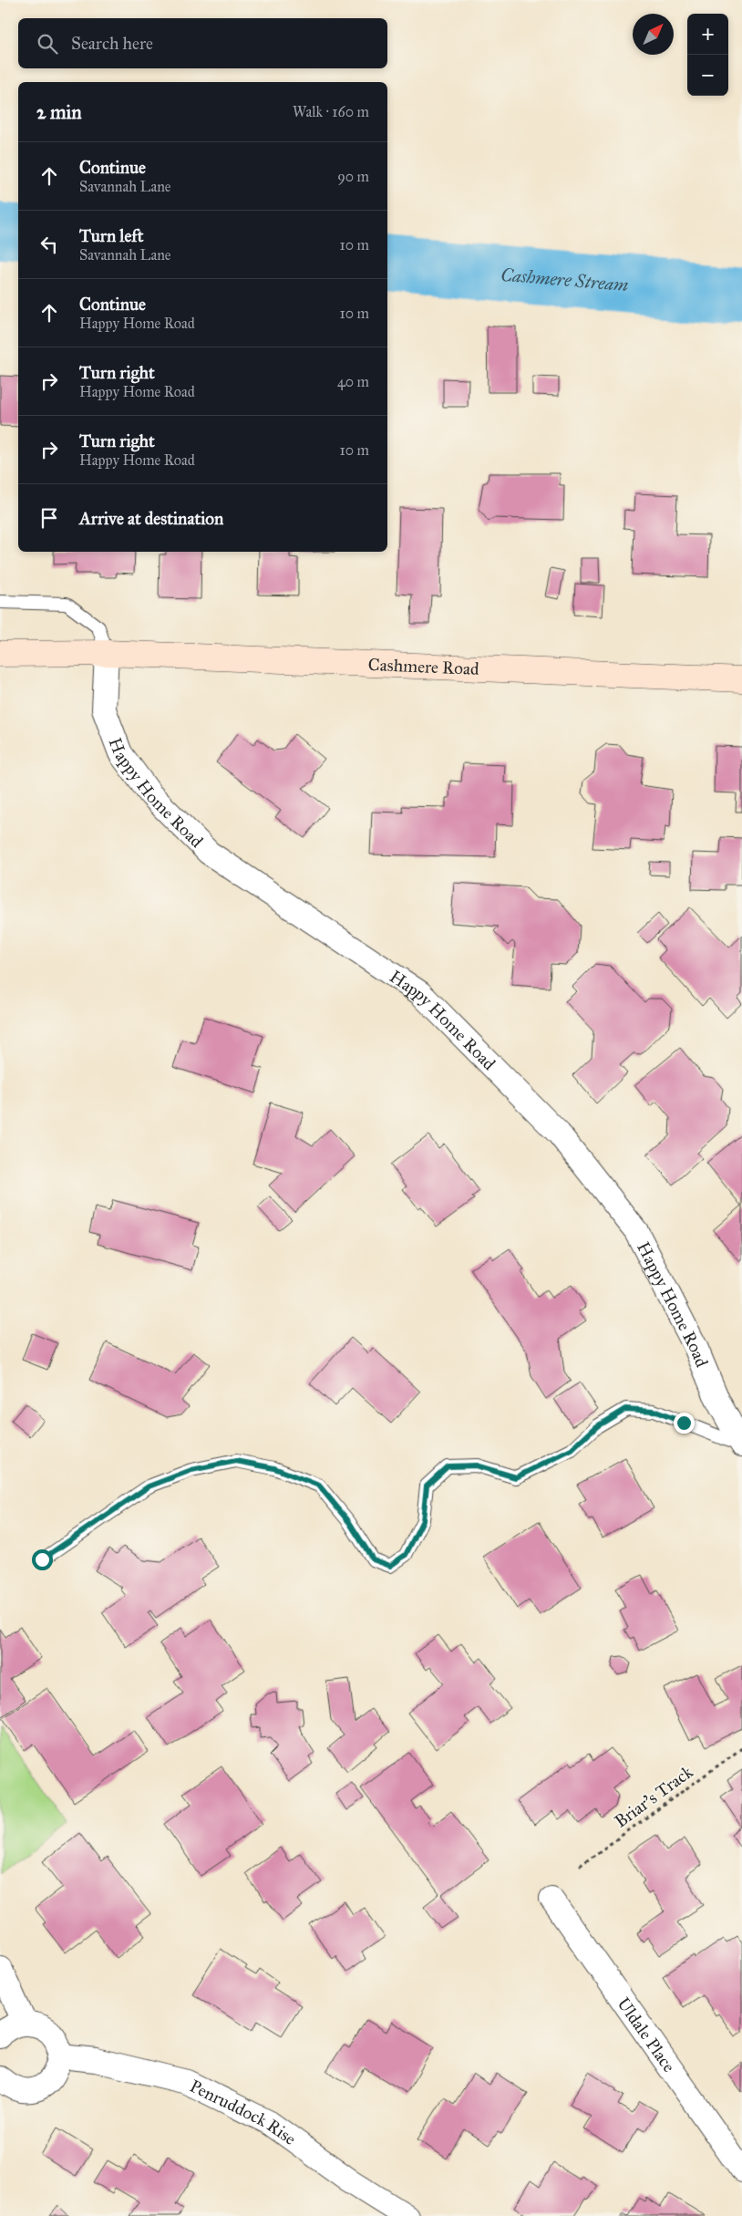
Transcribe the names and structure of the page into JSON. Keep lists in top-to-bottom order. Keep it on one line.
{"streets":{"street":["Cashmere Road","Happy Home Road","Uldale Place","Penruddock Rise"],"path":["Briar's Track"]},"crossings":[["Cashmere Road","Happy Home Road"]],"water":["Cashmere Stream"],"north":"top right","page":{"map_buttons":["+","−"],"search":"Search here","heading":["2 min","Walk · 160 m"],"list":[["Continue","Savannah Lane","90 m"],["Turn left","Savannah Lane","10 m"],["Continue","Happy Home Road","10 m"],["Turn right","Happy Home Road","40 m"],["Turn right","Happy Home Road","10 m"],"Arrive at destination"]}}
